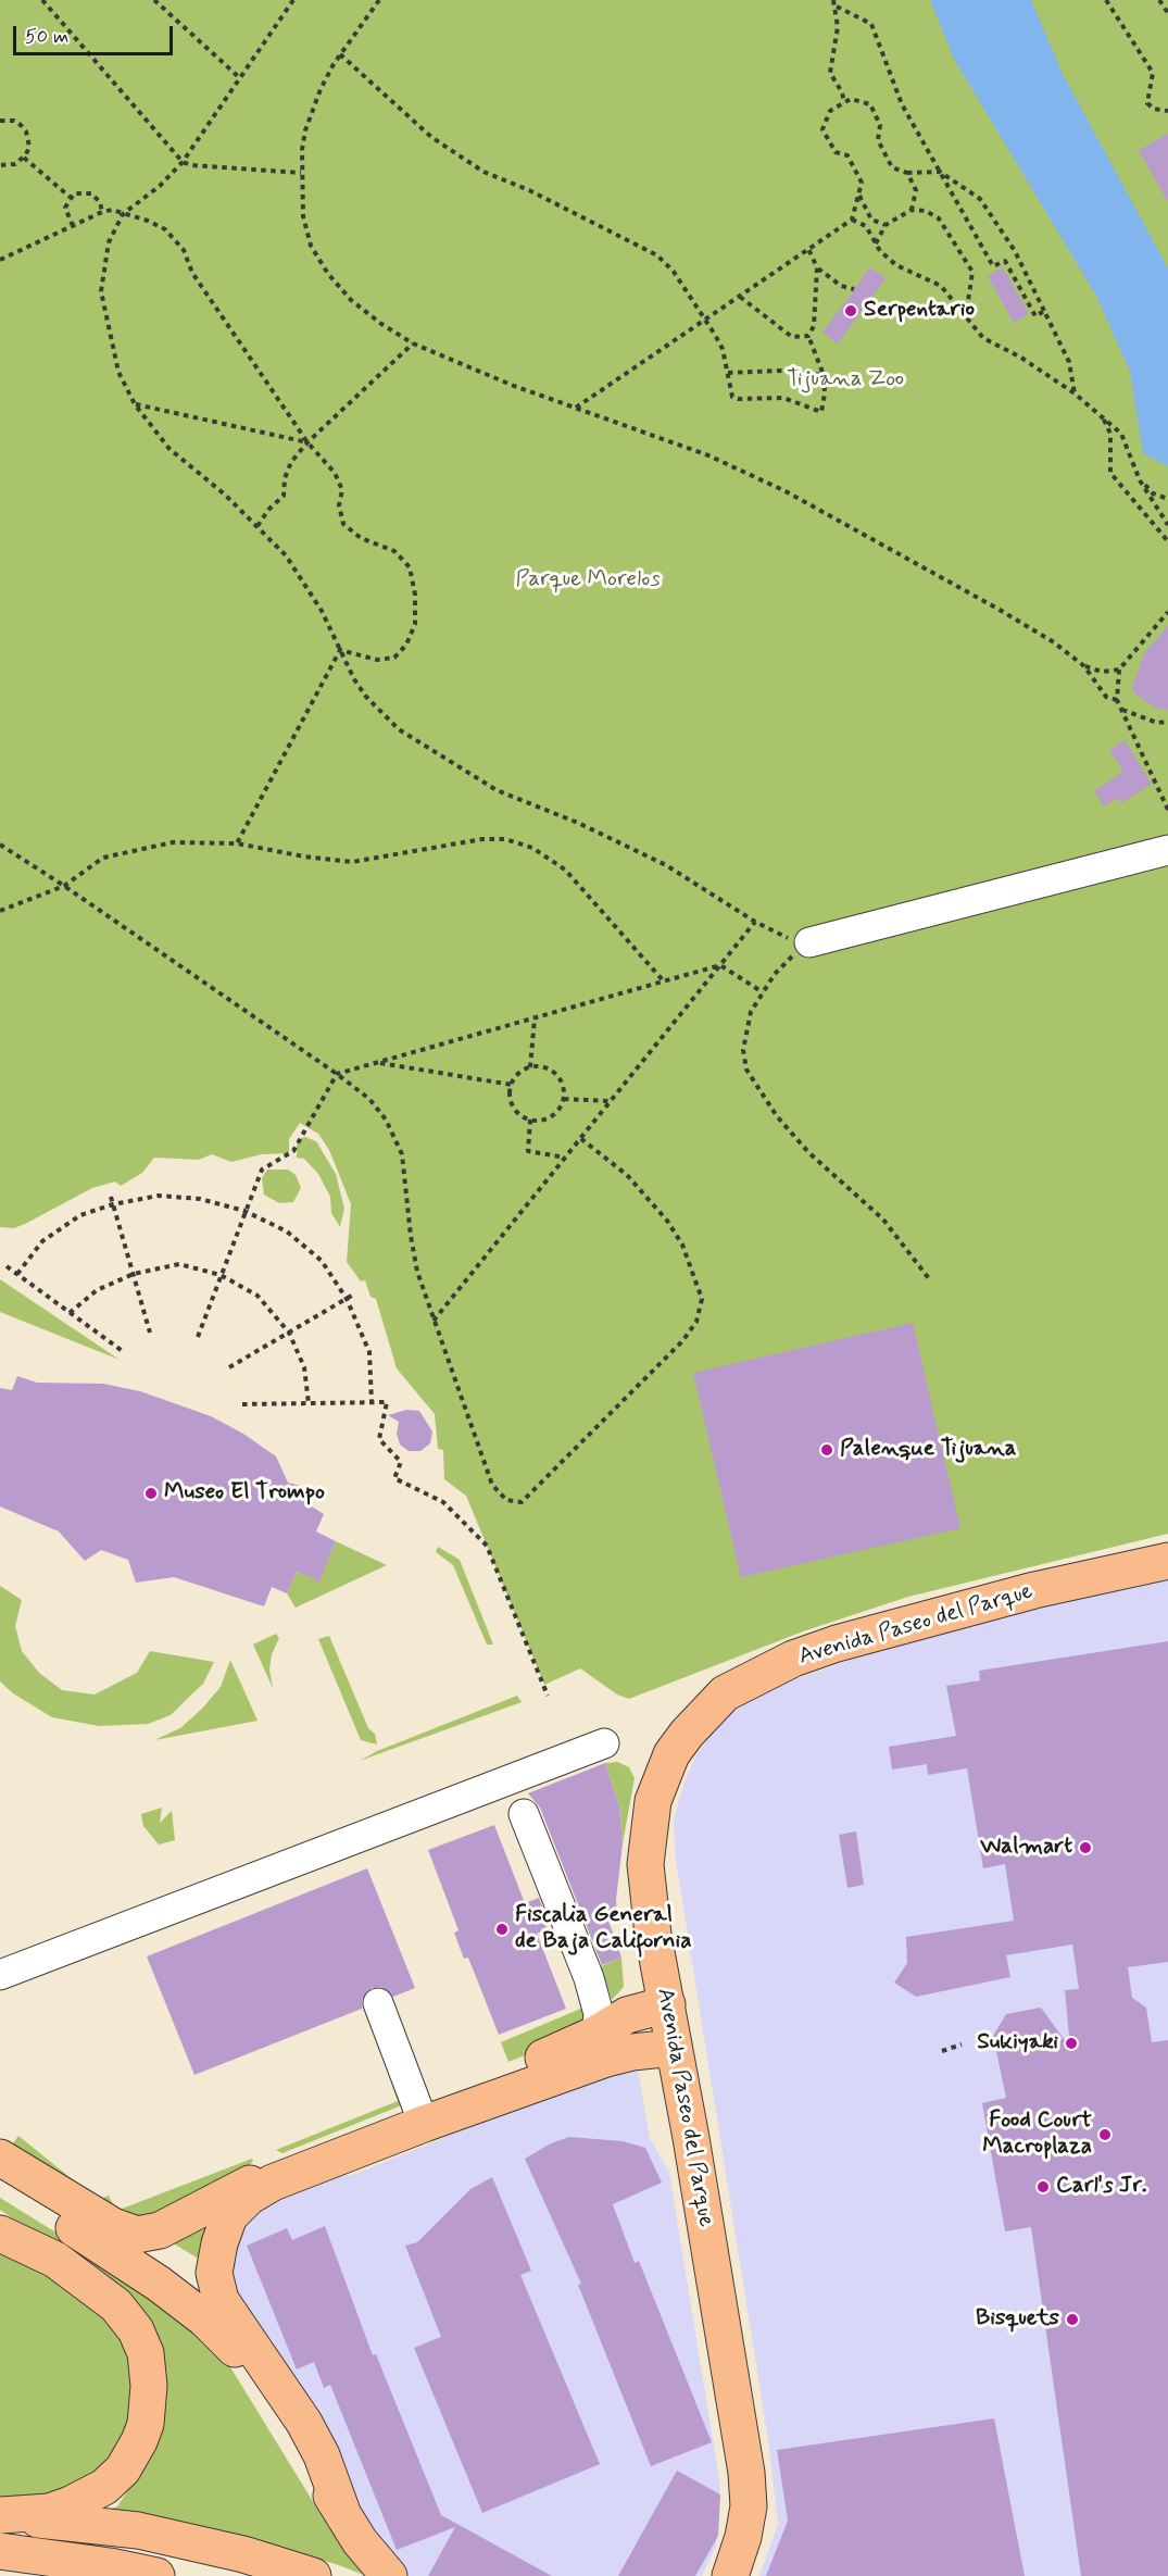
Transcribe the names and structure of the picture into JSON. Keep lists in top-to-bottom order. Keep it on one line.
{"streets":{"main road":["Avenida Paseo del Parque"]},"parks":["Tijuana Zoo","Parque Morelos"],"places":["Serpentario","Palenque Tijuana","Museo El Trompo","Walmart","Fiscalia General de Baja California","Sukiyaki","Food Court Macroplaza","Carl's Jr.","Bisquets"],"scale_bar":"50 m"}
